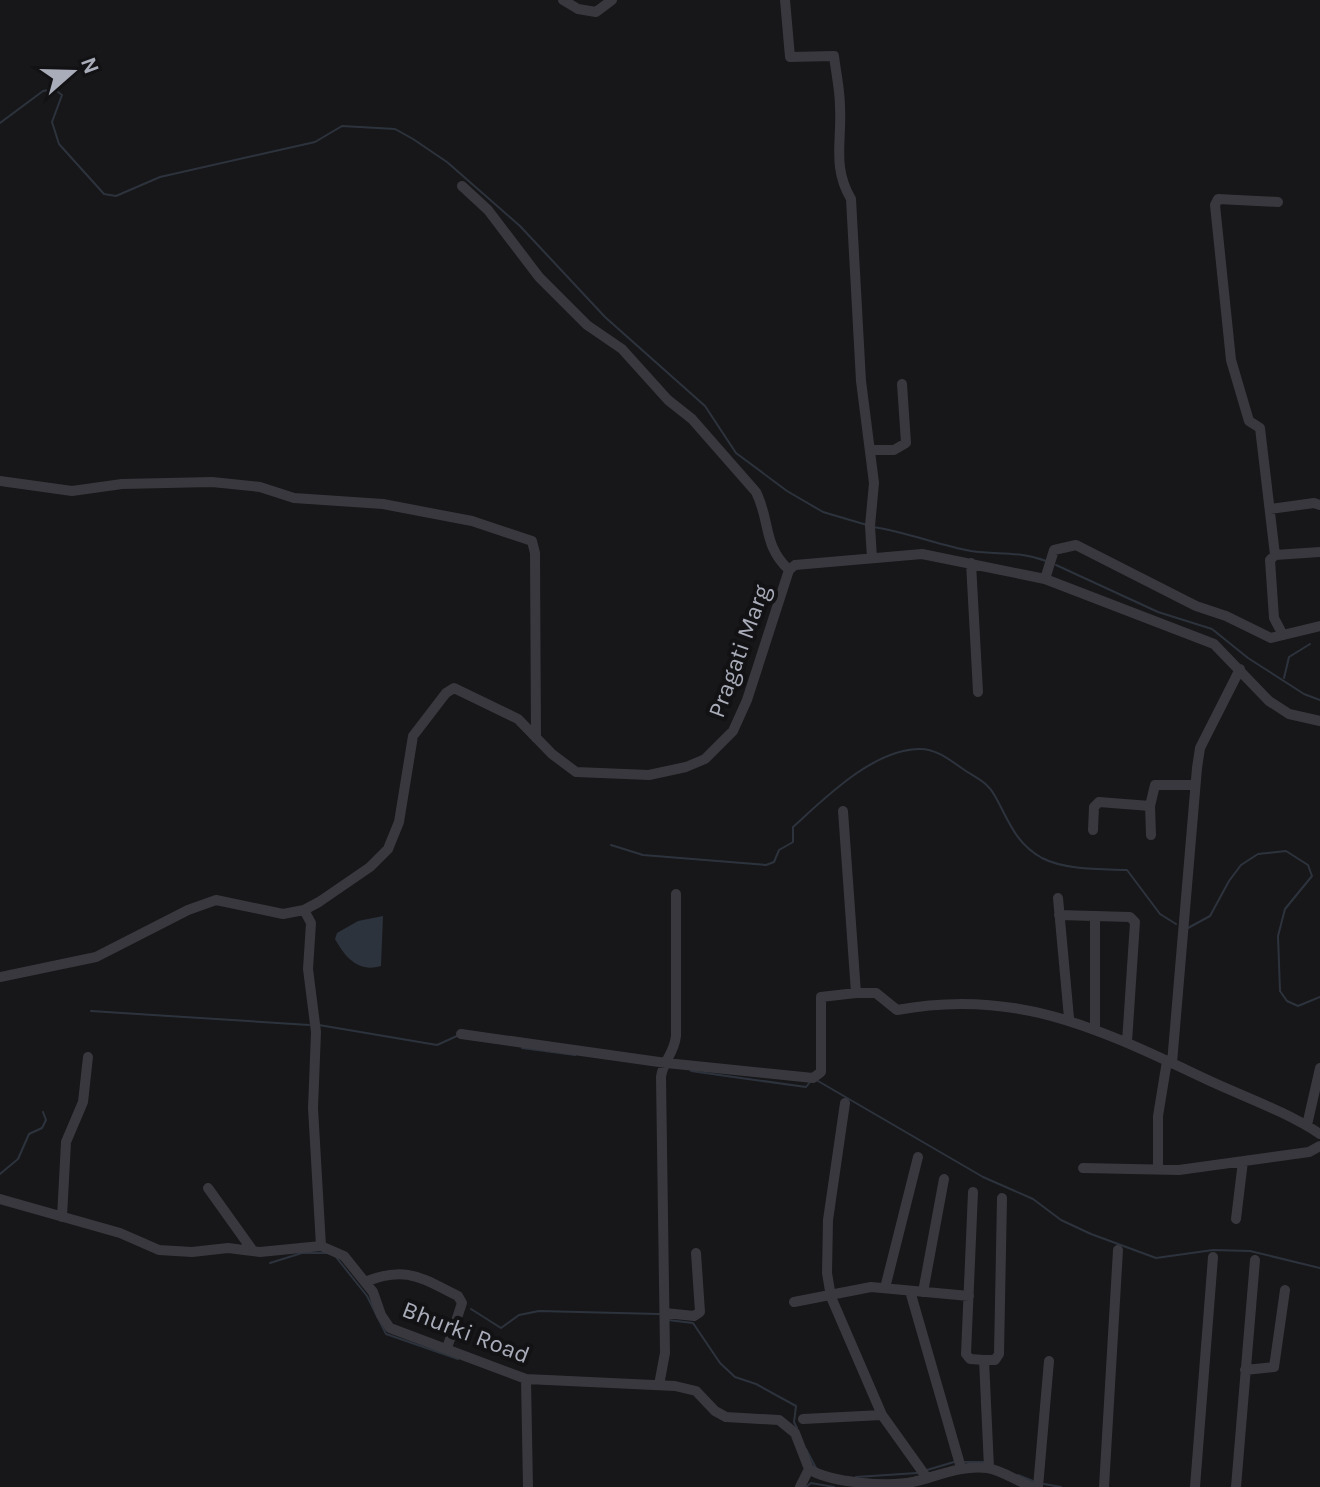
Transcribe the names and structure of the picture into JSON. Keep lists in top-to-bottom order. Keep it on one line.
{"streets":{"street":["Pragati Marg","Bhurki Road"]},"north":"right"}
